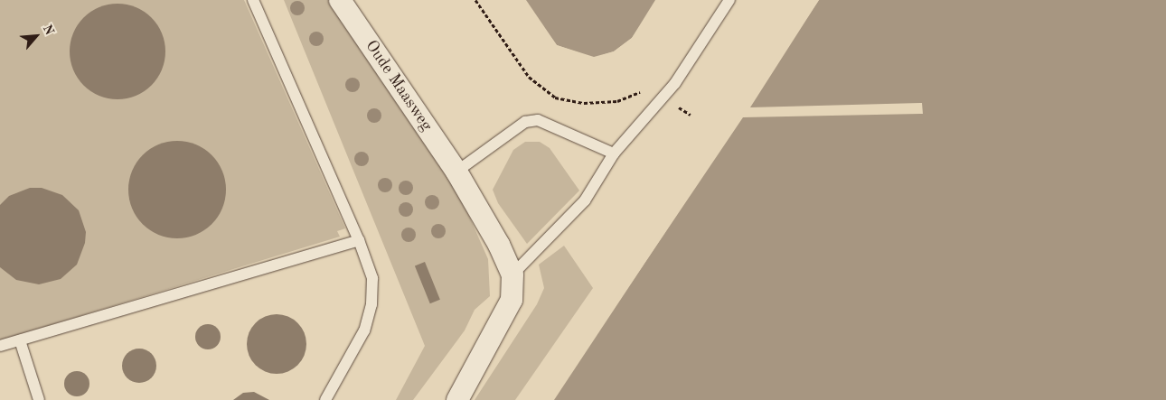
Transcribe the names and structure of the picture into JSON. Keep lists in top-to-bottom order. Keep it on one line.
{"streets":{"street":["Oude Maasweg"]},"north":"top right"}
